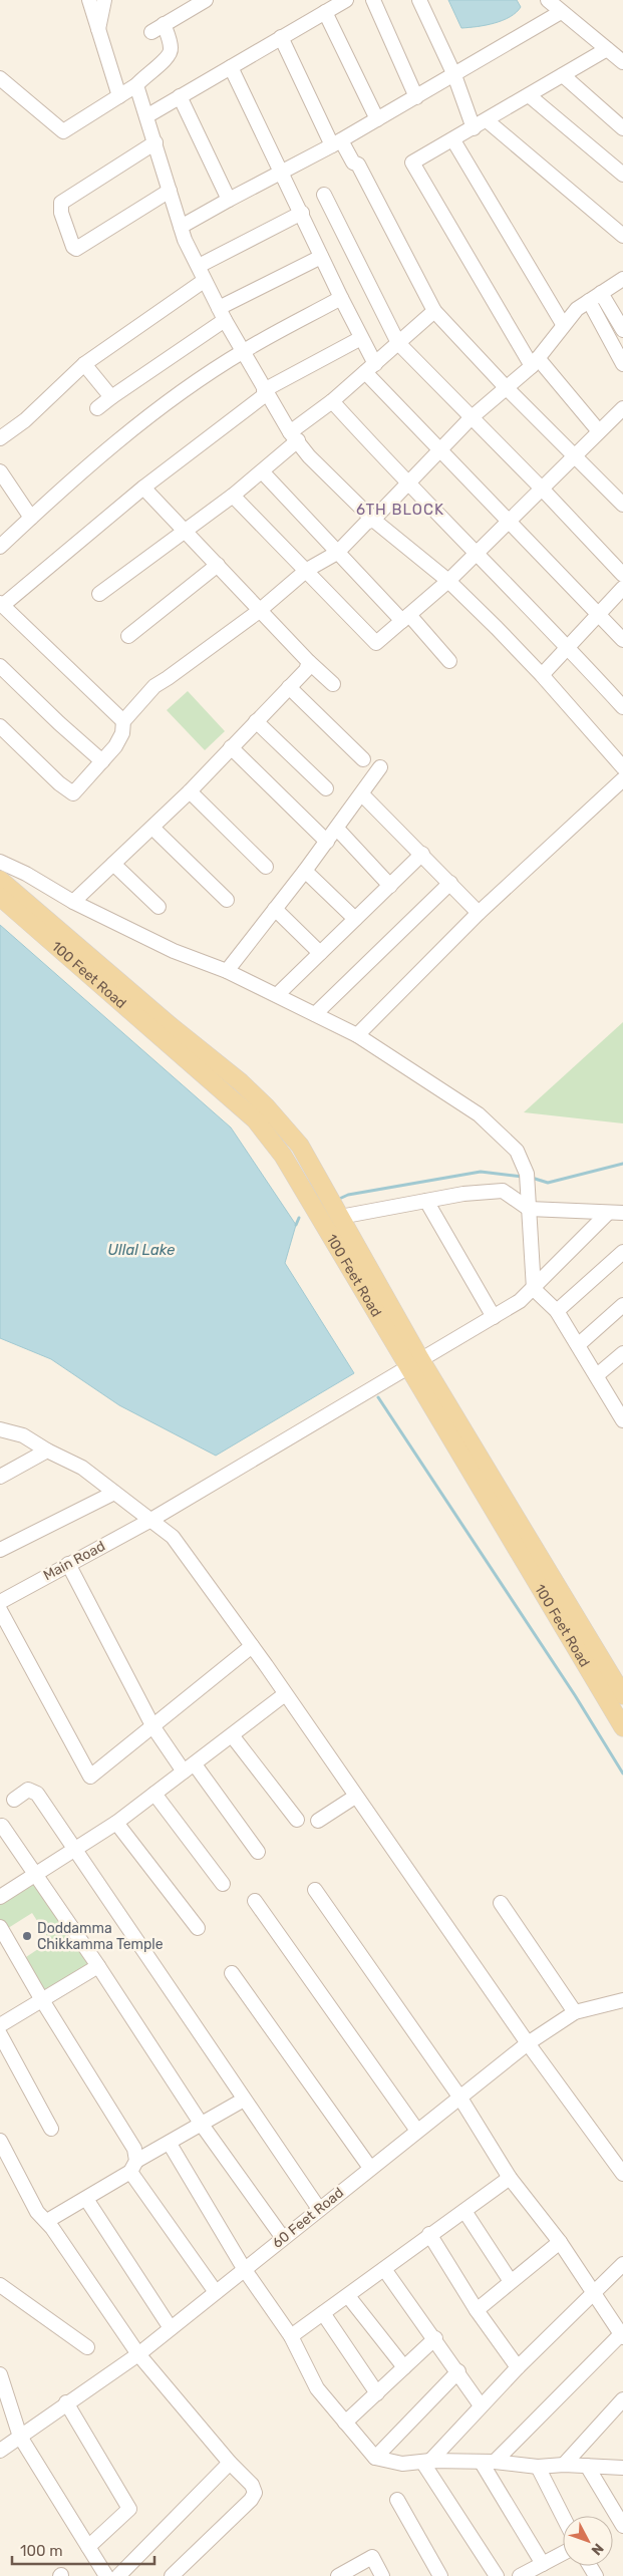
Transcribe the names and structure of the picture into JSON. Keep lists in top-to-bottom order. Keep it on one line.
{"streets":{"main road":["100 Feet Road"],"street":["Main Road","60 Feet Road"]},"crossings":[["100 Feet Road","Main Road"]],"districts":["6TH BLOCK"],"water":["Ullal Lake"],"places":["Doddamma Chikkamma Temple"],"scale_bar":"100 m","north":"bottom right"}
